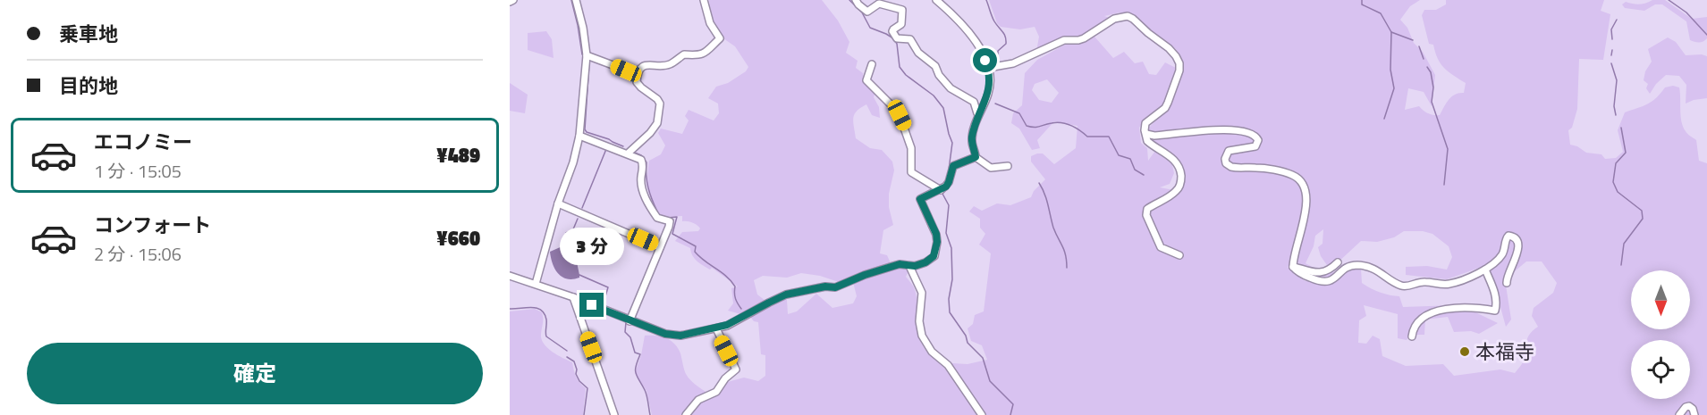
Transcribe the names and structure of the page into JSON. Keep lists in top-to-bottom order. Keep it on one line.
{"places":["本福寺"],"north":"bottom","page":{"banner":["乗車地","目的地"],"list":[{"name":"エコノミー","note":"1 分 · 15:05","value":"¥489"},{"name":"コンフォート","note":"2 分 · 15:06","value":"¥660"}],"bubble":"3 分","buttons":"確定"}}
